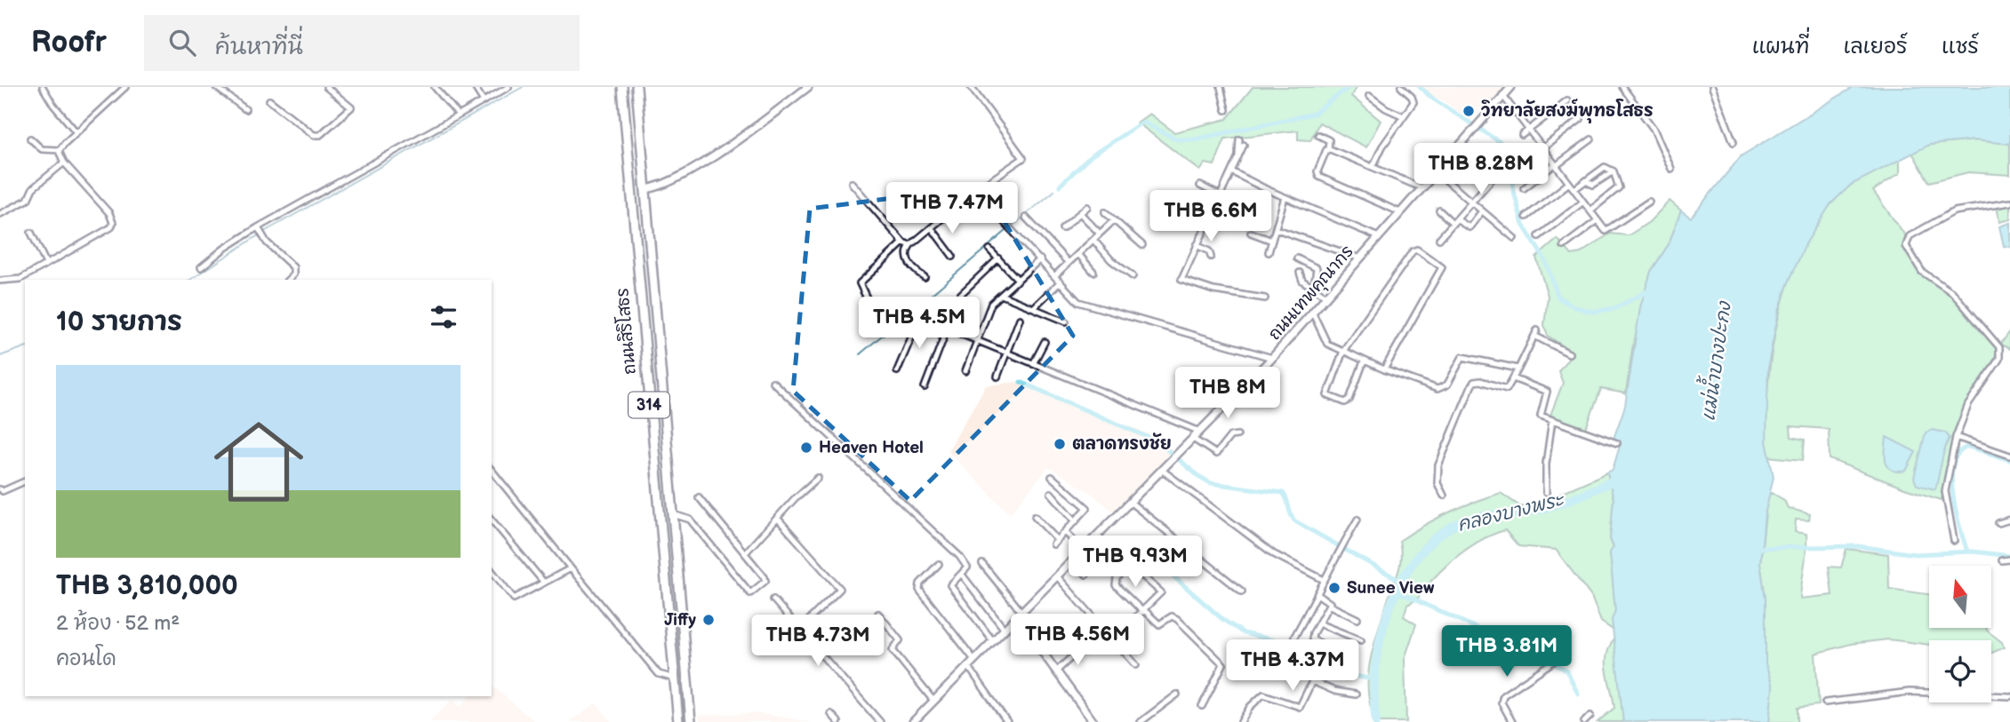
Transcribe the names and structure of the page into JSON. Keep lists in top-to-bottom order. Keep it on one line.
{"streets":{"highway":["ถนนสิริโสธร","314"],"main road":["ถนนเทพคุณากร"]},"water":["แม่น้ำบางปะกง","คลองบางพระ"],"places":["วิทยาลัยสงฆ์พุทธโสธร","ตลาดทรงชัย","Heaven Hotel","Sunee View","Jiffy"],"north":"top","page":{"header":"Roofr","search":"ค้นหาที่นี่","nav":["แผนที่","เลเยอร์","แชร์"],"price":["THB 8.28M","THB 7.47M","THB 6.6M","THB 4.5M","THB 8M","THB 9.93M","THB 4.56M","THB 4.73M","THB 3.81M","THB 4.37M"],"heading":"10 รายการ","list":[{"name":"THB 3,810,000","note":"2 ห้อง · 52 m² · คอนโด"}]}}
